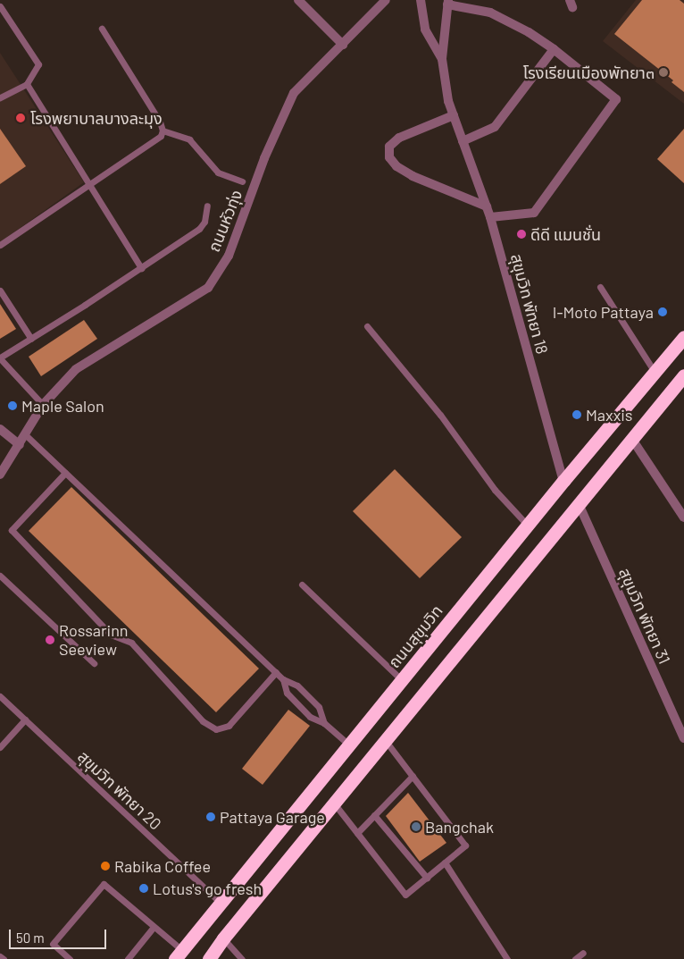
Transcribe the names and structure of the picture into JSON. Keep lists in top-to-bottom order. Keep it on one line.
{"streets":{"highway":["ถนนสุขุมวิท"],"street":["ถนนหัวทุ่ง","สุขุมวิท พัทยา 18","สุขุมวิท พัทยา 31"],"lane":["สุขุมวิท พัทยา 20"]},"crossings":[["สุขุมวิท พัทยา 18","ถนนสุขุมวิท"],["ถนนสุขุมวิท","สุขุมวิท พัทยา 20"]],"places":["โรงเรียนเมืองพัทยา๓","โรงพยาบาลบางละมุง","ดีดี แมนชั่น","I-Moto Pattaya","Maple Salon","Maxxis","Rossarinn Seeview","Pattaya Garage","Bangchak","Rabika Coffee","Lotus's go fresh"],"scale_bar":"50 m"}
